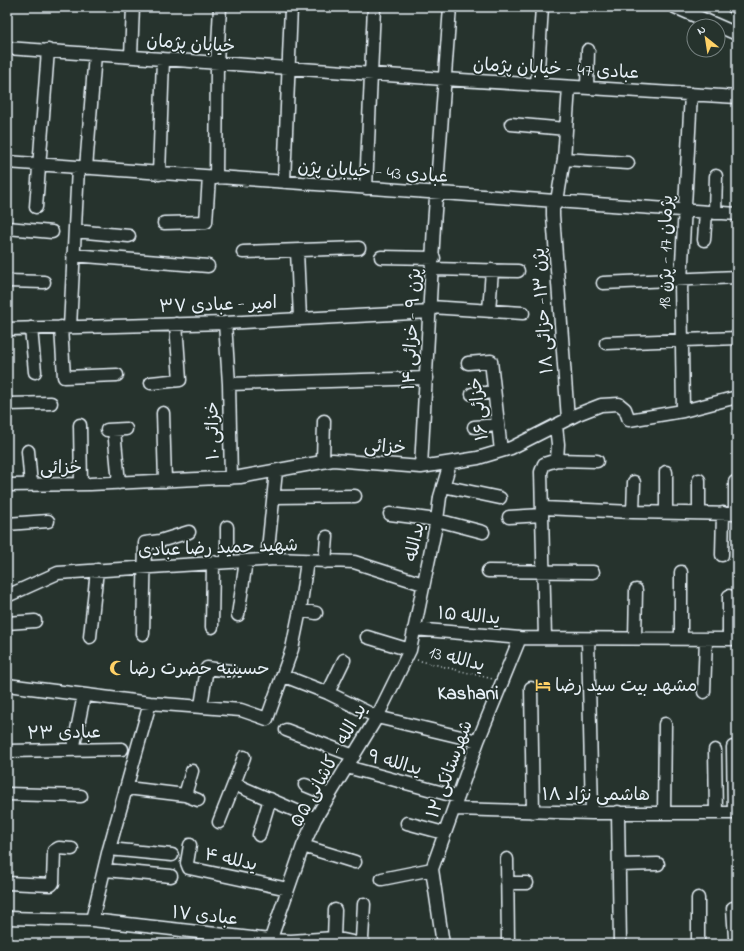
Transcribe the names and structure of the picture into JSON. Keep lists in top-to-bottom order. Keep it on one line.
{"streets":{"street":["خیابان پژمان","عبادی 47 - خیابان پژمان","عبادی 43 - خیابان پژن","پژمان 17 - پژن 18","امیر - عبادی ۳۷","پژن ۱۳- حزائی ۱۸","پژن ۹ - خزائی ۱۴","خزائی ۱۶","خزائی ۱۰","خزائی","یدالله","شهید حمید رضا عبادی","یدالله ۱۵","عبادی ۲۳","یدالله ۹","ید الله - کاشانی ۵۵","شهرستانکی ۱۲","هاشمی نژاد ۱۸","یدلله ۴","عبادی ۱۷"],"path":["یدالله 13"]},"crossings":[["خیابان پژمان","عبادی 47 - خیابان پژمان"],["عبادی 47 - خیابان پژمان","پژمان 17 - پژن 18"],["عبادی 47 - خیابان پژمان","پژن ۱۳- حزائی ۱۸"],["عبادی 47 - خیابان پژمان","پژن ۹ - خزائی ۱۴"],["عبادی 43 - خیابان پژن","پژمان 17 - پژن 18"],["عبادی 43 - خیابان پژن","پژن ۱۳- حزائی ۱۸"],["عبادی 43 - خیابان پژن","پژن ۹ - خزائی ۱۴"],["پژمان 17 - پژن 18","خزائی"],["امیر - عبادی ۳۷","پژن ۹ - خزائی ۱۴"],["امیر - عبادی ۳۷","خزائی ۱۰"],["پژن ۱۳- حزائی ۱۸","خزائی"],["پژن ۹ - خزائی ۱۴","خزائی"],["خزائی ۱۶","خزائی"],["خزائی ۱۰","خزائی"],["خزائی","یدالله"],["یدالله","شهید حمید رضا عبادی"],["یدالله","یدالله ۱۵"],["یدالله","ید الله - کاشانی ۵۵"],["یدالله ۱۵","ید الله - کاشانی ۵۵"],["یدالله ۱۵","شهرستانکی ۱۲"],["یدالله 13","ید الله - کاشانی ۵۵"],["یدالله 13","شهرستانکی ۱۲"],["یدالله ۹","ید الله - کاشانی ۵۵"],["یدالله ۹","شهرستانکی ۱۲"],["ید الله - کاشانی ۵۵","یدلله ۴"],["ید الله - کاشانی ۵۵","عبادی ۱۷"],["شهرستانکی ۱۲","هاشمی نژاد ۱۸"]],"districts":["Kashani"],"places":{"mosque":["حسینیه حضرت رضا"],"hotel":["مشهد بيت سيد رضا"]},"north":"top left"}
